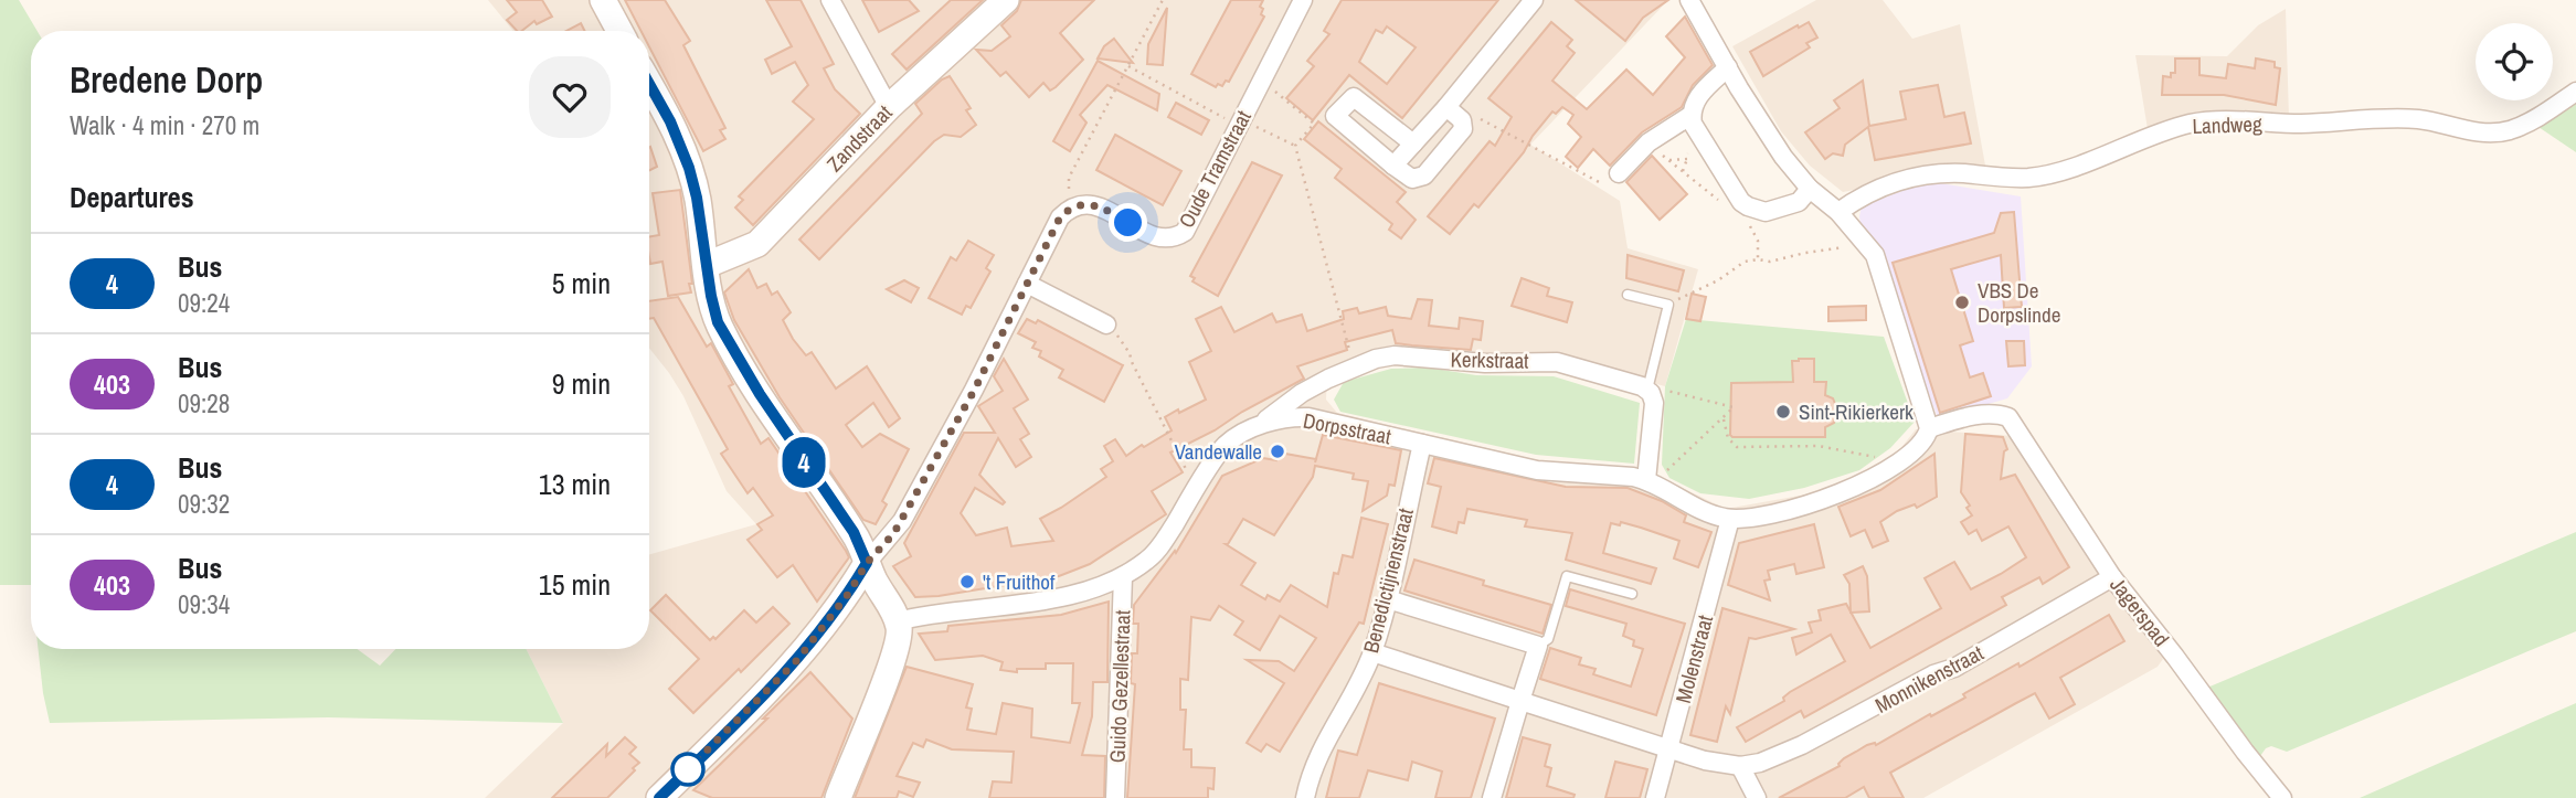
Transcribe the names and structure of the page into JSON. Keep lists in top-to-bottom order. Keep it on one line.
{"streets":{"street":["Landweg","Zandstraat","Oude Tramstraat","Kerkstraat","Dorpsstraat","Benedictijnenstraat","Jagerspad","Molenstraat","Monnikenstraat","Guido Gezellestraat"]},"crossings":[["Kerkstraat","Dorpsstraat"],["Dorpsstraat","Benedictijnenstraat"],["Dorpsstraat","Jagerspad"],["Dorpsstraat","Molenstraat"],["Dorpsstraat","Guido Gezellestraat"],["Benedictijnenstraat","Monnikenstraat"],["Jagerspad","Monnikenstraat"],["Molenstraat","Monnikenstraat"]],"places":["VBS De Dorpslinde","Sint-Rikierkerk","Vandewalle","'t Fruithof"],"lines":["bus line 4"],"page":{"on_map":"4","heading":[["Bredene Dorp","Walk · 4 min · 270 m"],"Departures"],"list":[{"mark":"4","name":"Bus","note":"09:24","value":"5 min"},{"mark":"403","name":"Bus","note":"09:28","value":"9 min"},{"mark":"4","name":"Bus","note":"09:32","value":"13 min"},{"mark":"403","name":"Bus","note":"09:34","value":"15 min"}]}}
